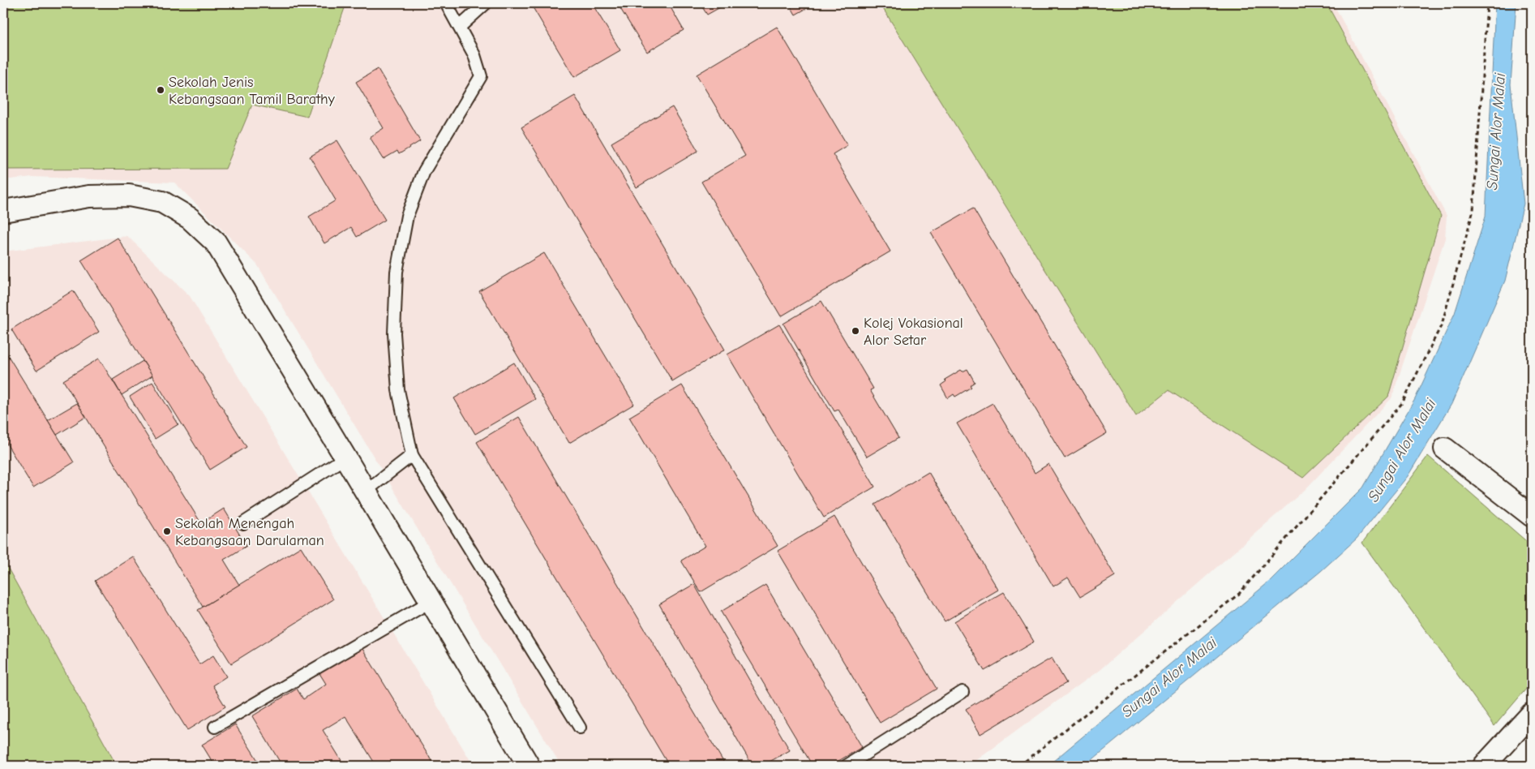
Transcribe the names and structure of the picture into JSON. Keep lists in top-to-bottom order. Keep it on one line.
{"water":["Sungai Alor Malai"],"places":["Sekolah Jenis Kebangsaan Tamil Barathy","Kolej Vokasional Alor Setar","Sekolah Menengah Kebangsaan Darulaman"]}
